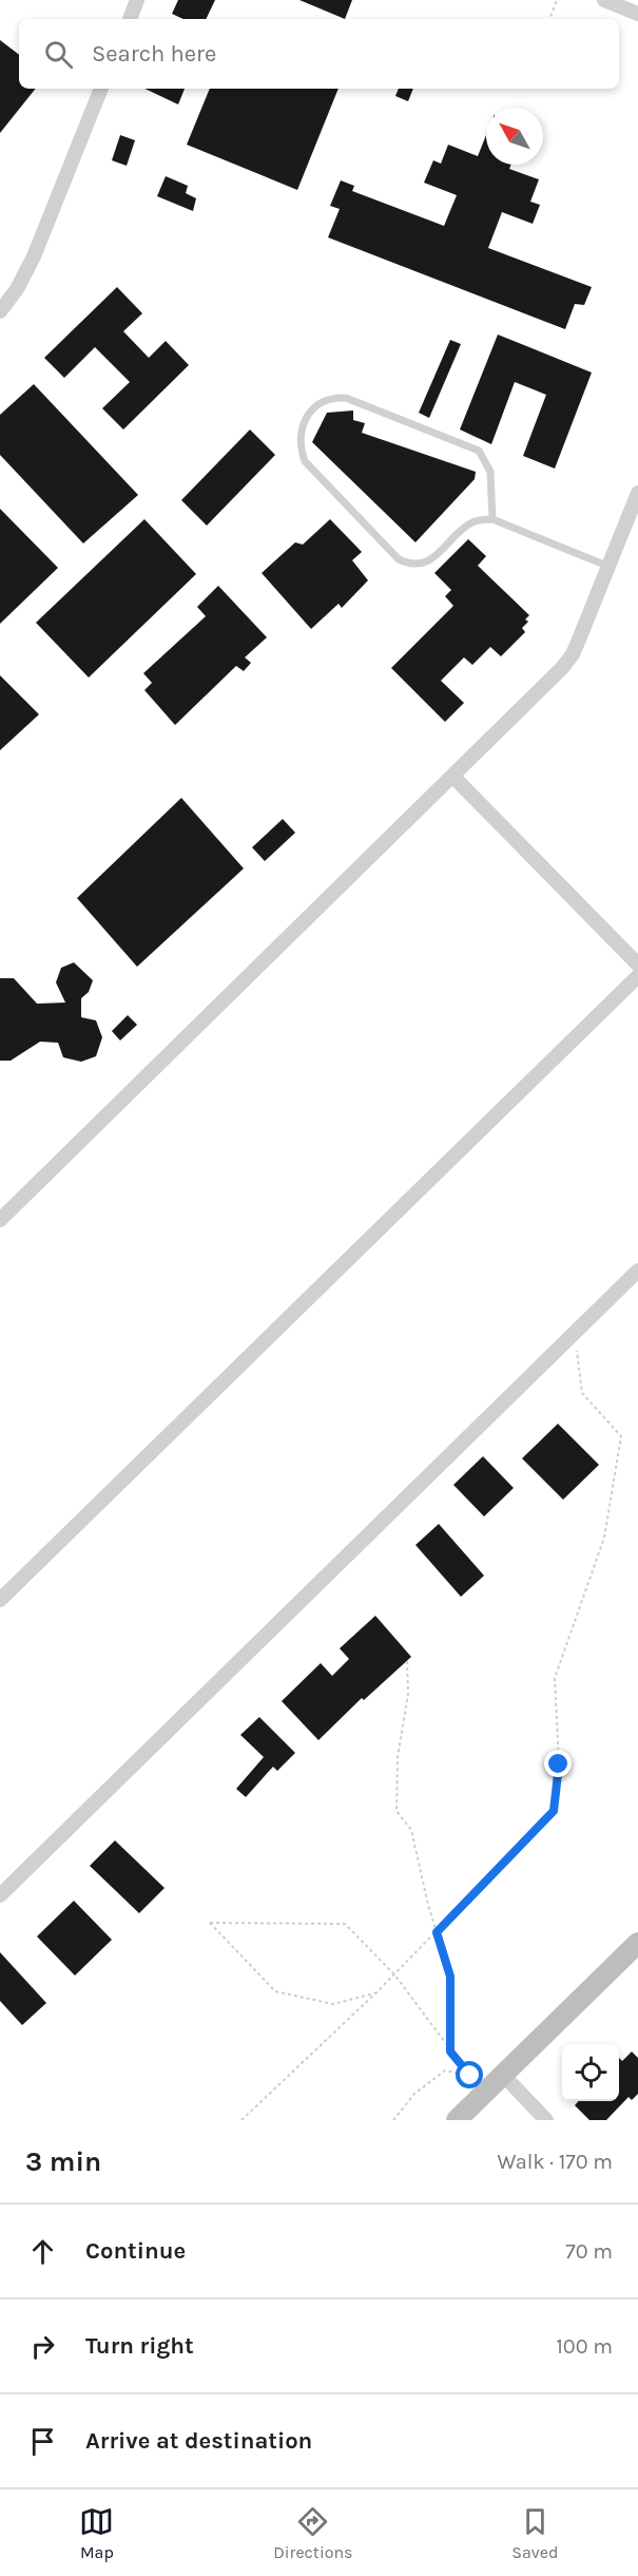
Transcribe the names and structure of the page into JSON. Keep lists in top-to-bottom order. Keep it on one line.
{"north":"top left","page":{"search":"Search here","heading":["3 min","Walk · 170 m"],"list":[["Continue","70 m"],["Turn right","100 m"],"Arrive at destination"],"nav":["Map","Directions","Saved"]}}
